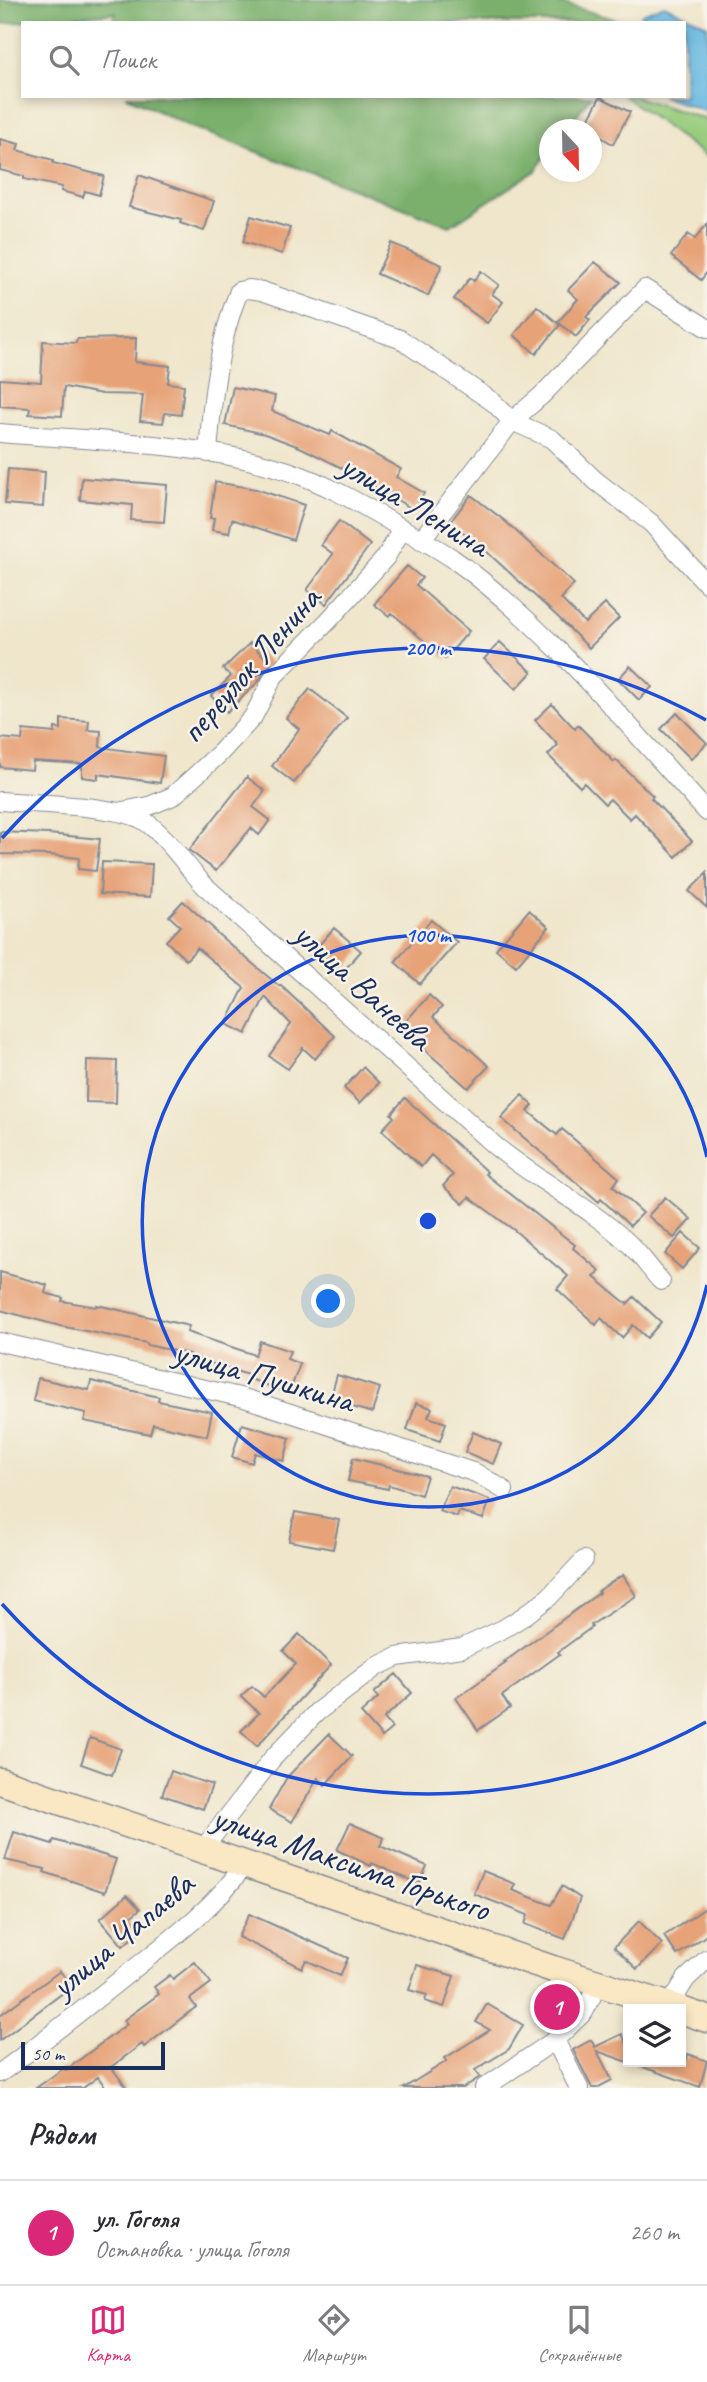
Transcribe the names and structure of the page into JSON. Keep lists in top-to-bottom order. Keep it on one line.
{"streets":{"street":["улица Ленина","переулок Ленина","улица Ванеева","улица Пушкина","улица Максима Горького","улица Чапаева"]},"crossings":[["улица Ленина","переулок Ленина"],["переулок Ленина","улица Ванеева"],["улица Максима Горького","улица Чапаева"]],"scale_bar":"50 m","north":"bottom","page":{"search":"Поиск","pins":"1","scale":"50 m","heading":"Рядом","list":[{"mark":"1","name":"ул. Гоголя","note":"Остановка · улица Гоголя","value":"260 m"}],"nav":["Карта","Маршрут","Сохранённые"]},"rings":["200 m","100 m"]}
